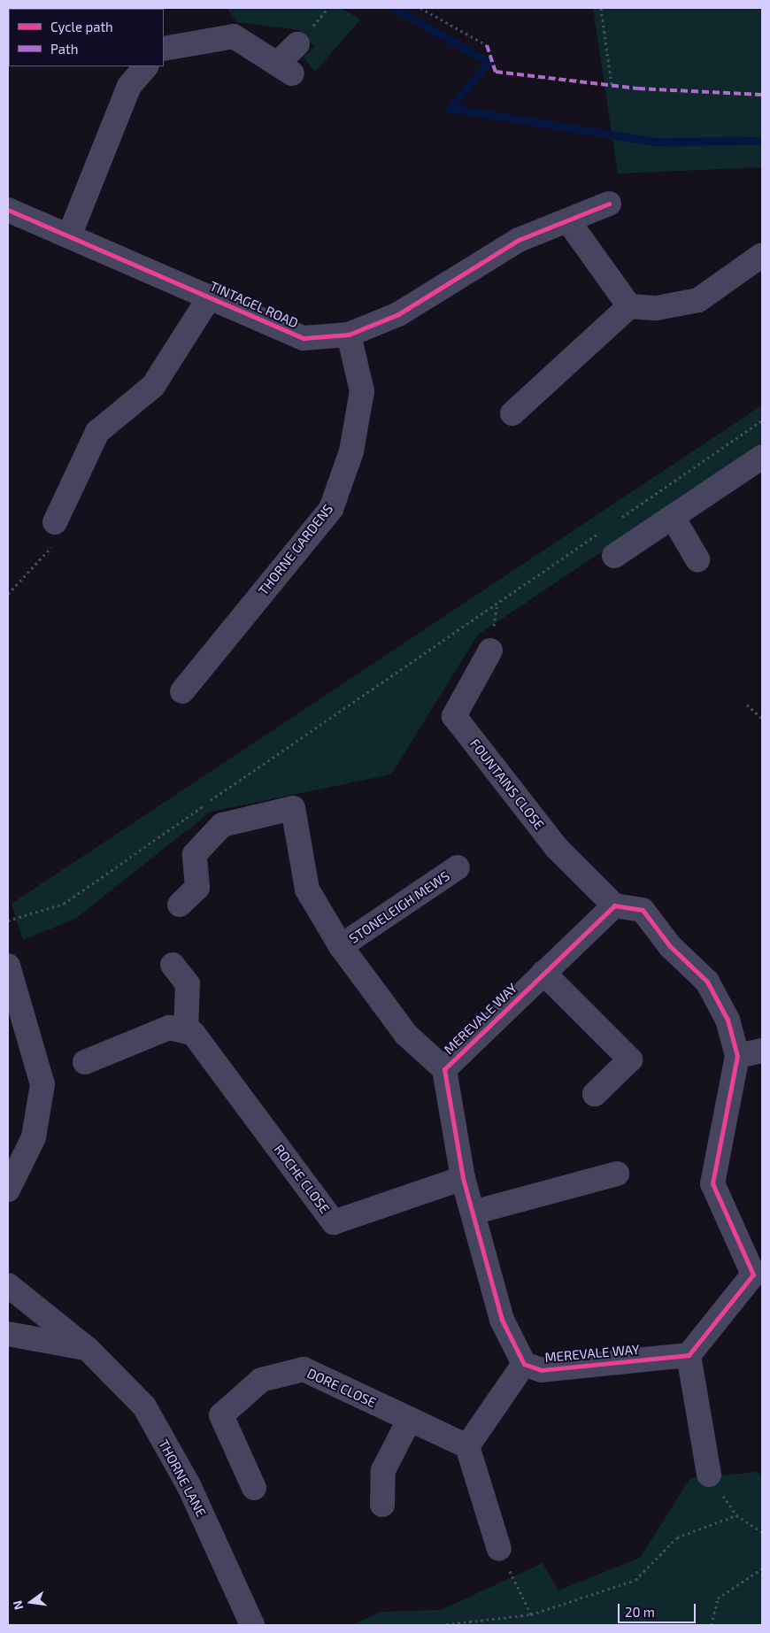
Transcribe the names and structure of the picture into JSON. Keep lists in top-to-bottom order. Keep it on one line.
{"streets":{"street":["TINTAGEL ROAD","THORNE GARDENS","FOUNTAINS CLOSE","STONELEIGH MEWS","MEREVALE WAY","ROCHE CLOSE","DORE CLOSE","THORNE LANE"]},"crossings":[["TINTAGEL ROAD","THORNE GARDENS"],["FOUNTAINS CLOSE","MEREVALE WAY"],["STONELEIGH MEWS","MEREVALE WAY"],["MEREVALE WAY","ROCHE CLOSE"]],"legend":["Cycle path","Path"],"scale_bar":"20 m","north":"left"}
